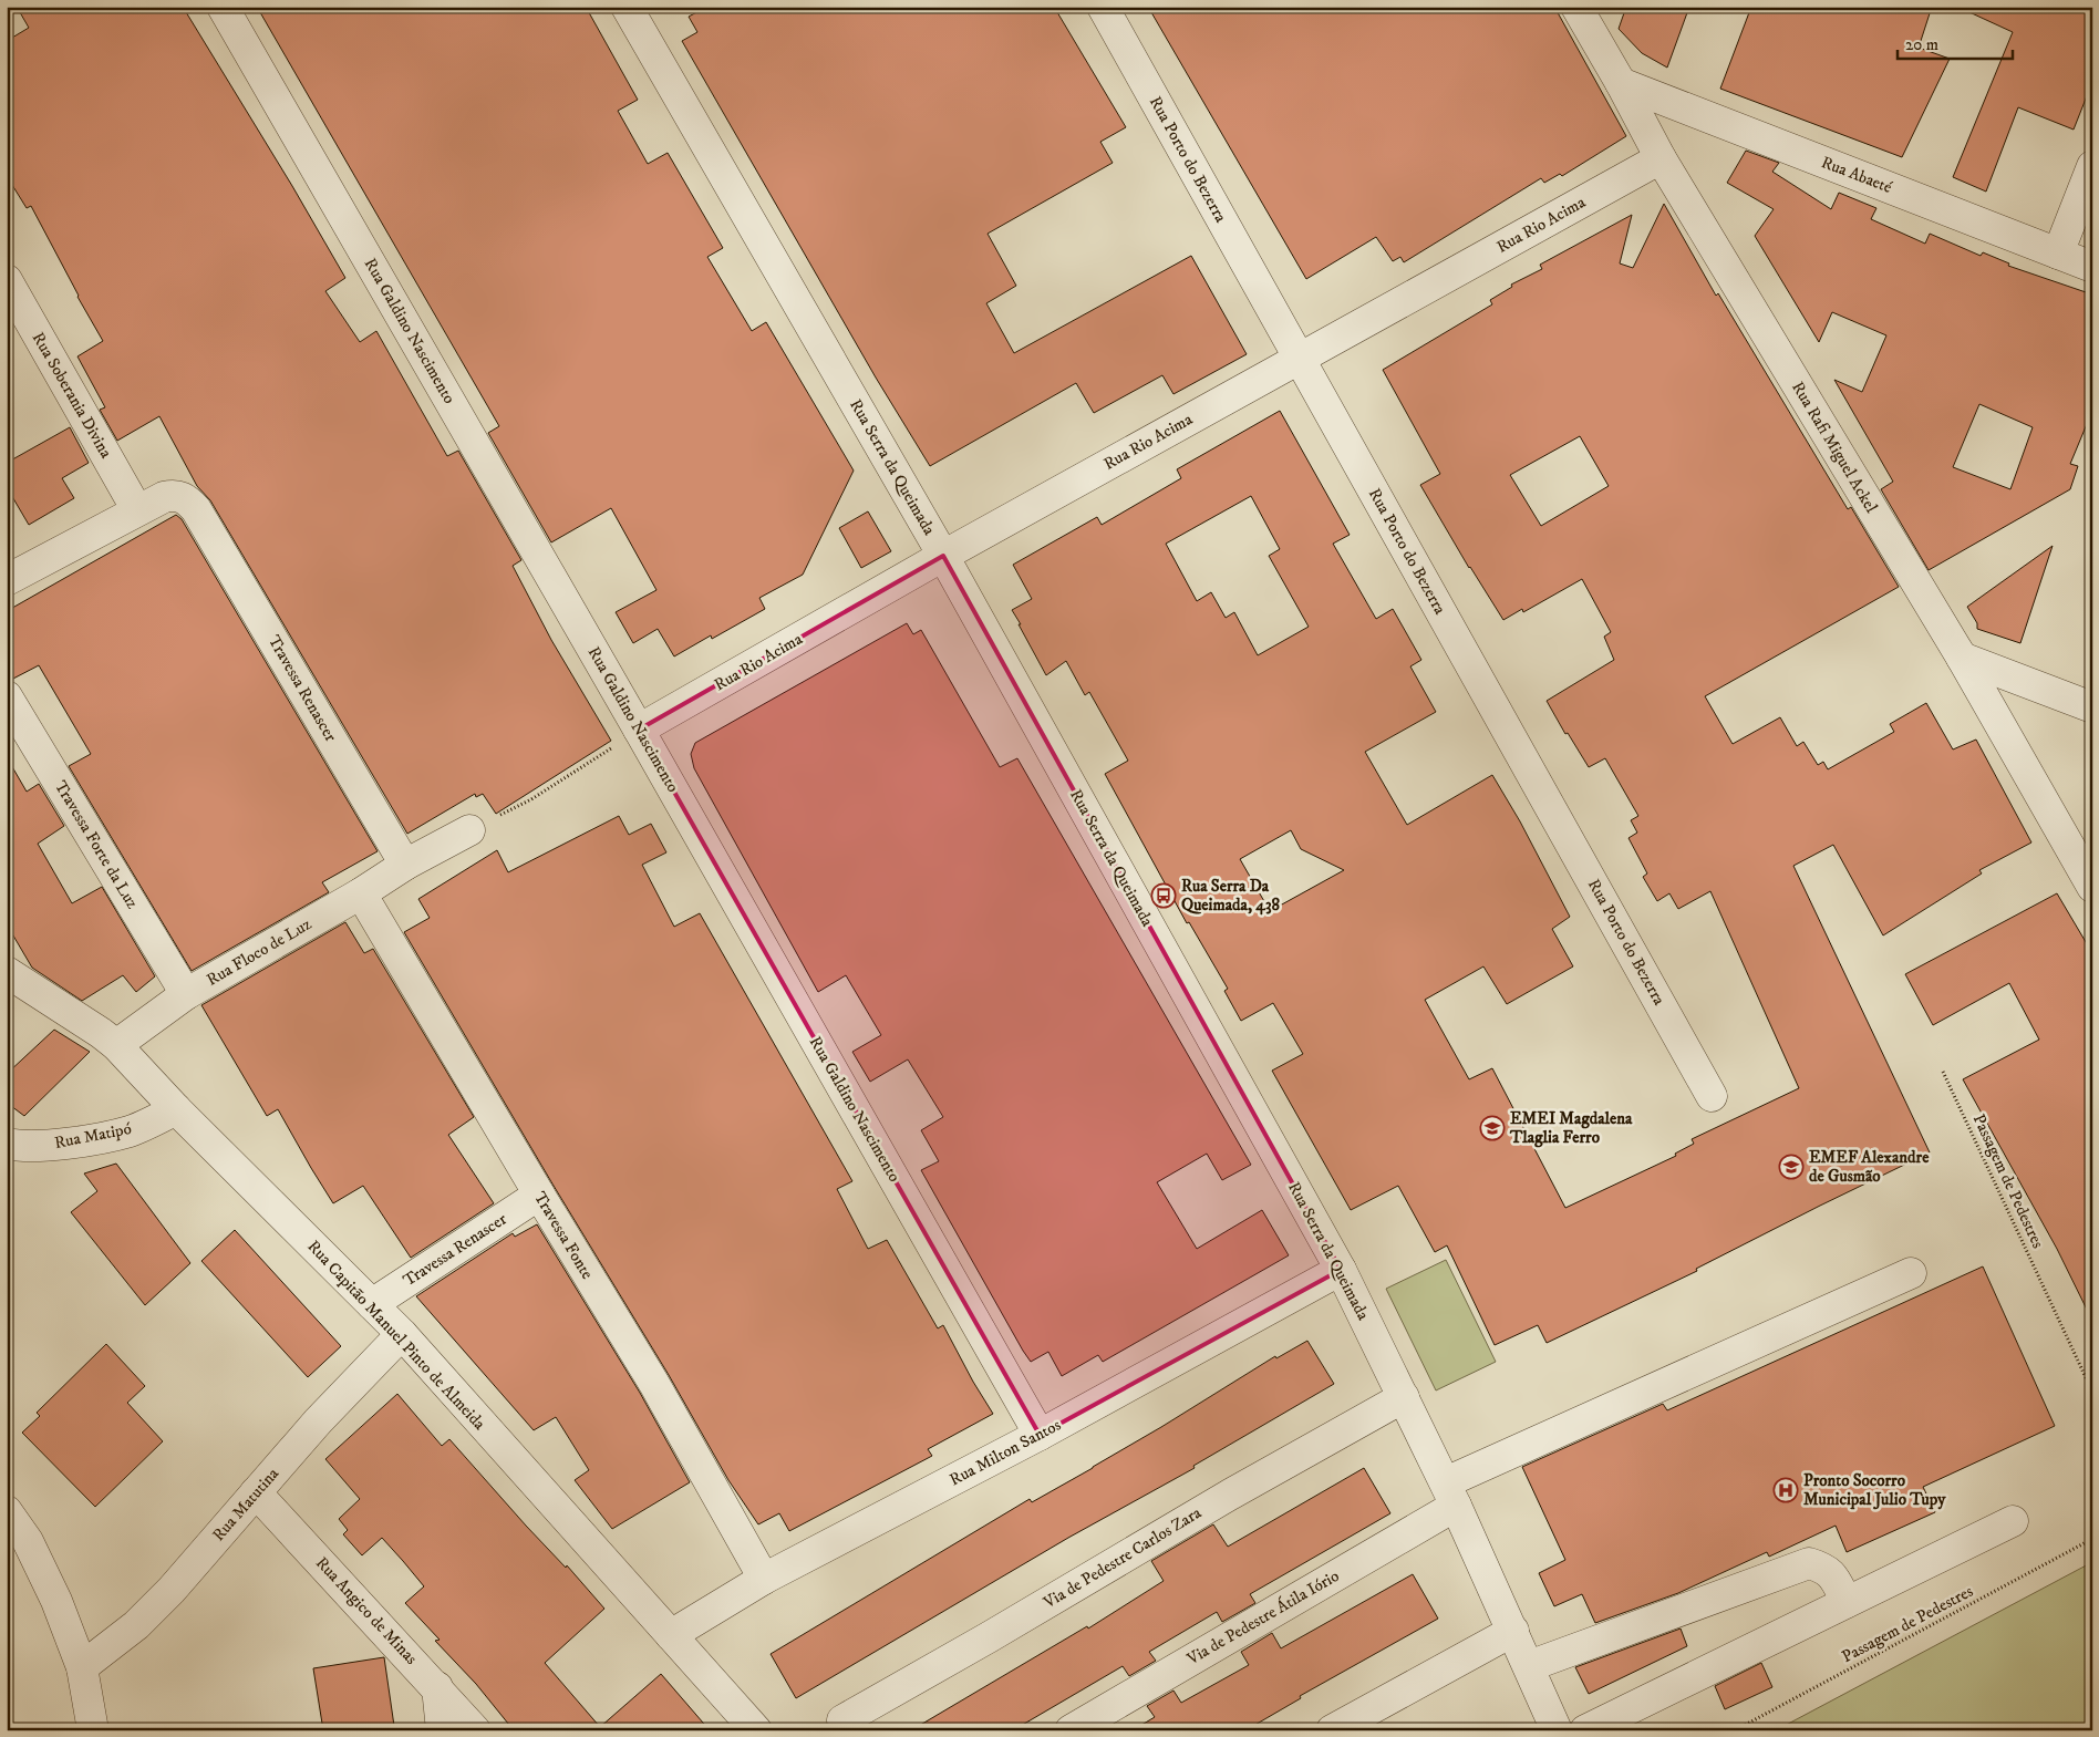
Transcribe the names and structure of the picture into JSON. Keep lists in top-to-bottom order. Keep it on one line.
{"streets":{"street":["Rua Porto do Bezerra","Rua Abaeté","Rua Rio Acima","Rua Galdino Nascimento","Rua Soberania Divina","Rua Rafi Miguel Ackel","Rua Serra da Queimada","Travessa Renascer","Travessa Forte da Luz","Rua Floco de Luz","Rua Matipó","Travessa Fonte","Rua Capitão Manuel Pinto de Almeida","Rua Milton Santos","Rua Matutina","Via de Pedestre Carlos Zara","Rua Angico de Minas","Via de Pedestre Átila Iório"],"path":["Passagem de Pedestres"]},"crossings":[["Rua Porto do Bezerra","Rua Rio Acima"],["Rua Abaeté","Rua Rafi Miguel Ackel"],["Rua Rio Acima","Rua Galdino Nascimento"],["Rua Rio Acima","Rua Rafi Miguel Ackel"],["Rua Rio Acima","Rua Serra da Queimada"],["Rua Galdino Nascimento","Rua Milton Santos"],["Rua Soberania Divina","Travessa Renascer"],["Rua Serra da Queimada","Rua Milton Santos"],["Rua Serra da Queimada","Via de Pedestre Carlos Zara"],["Rua Serra da Queimada","Via de Pedestre Átila Iório"],["Travessa Renascer","Rua Floco de Luz"],["Travessa Renascer","Travessa Fonte"],["Travessa Renascer","Rua Capitão Manuel Pinto de Almeida"],["Travessa Forte da Luz","Rua Floco de Luz"],["Rua Floco de Luz","Travessa Fonte"],["Rua Floco de Luz","Rua Capitão Manuel Pinto de Almeida"],["Rua Matipó","Rua Capitão Manuel Pinto de Almeida"],["Travessa Fonte","Rua Milton Santos"],["Rua Capitão Manuel Pinto de Almeida","Rua Milton Santos"],["Rua Capitão Manuel Pinto de Almeida","Rua Matutina"],["Rua Matutina","Rua Angico de Minas"]],"places":{"bus stop":["Rua Serra Da Queimada, 438"],"school or university":["EMEI Magdalena Tlaglia Ferro","EMEF Alexandre de Gusmão"],"hospital":["Pronto Socorro Municipal Julio Tupy"]},"scale_bar":"20 m"}
